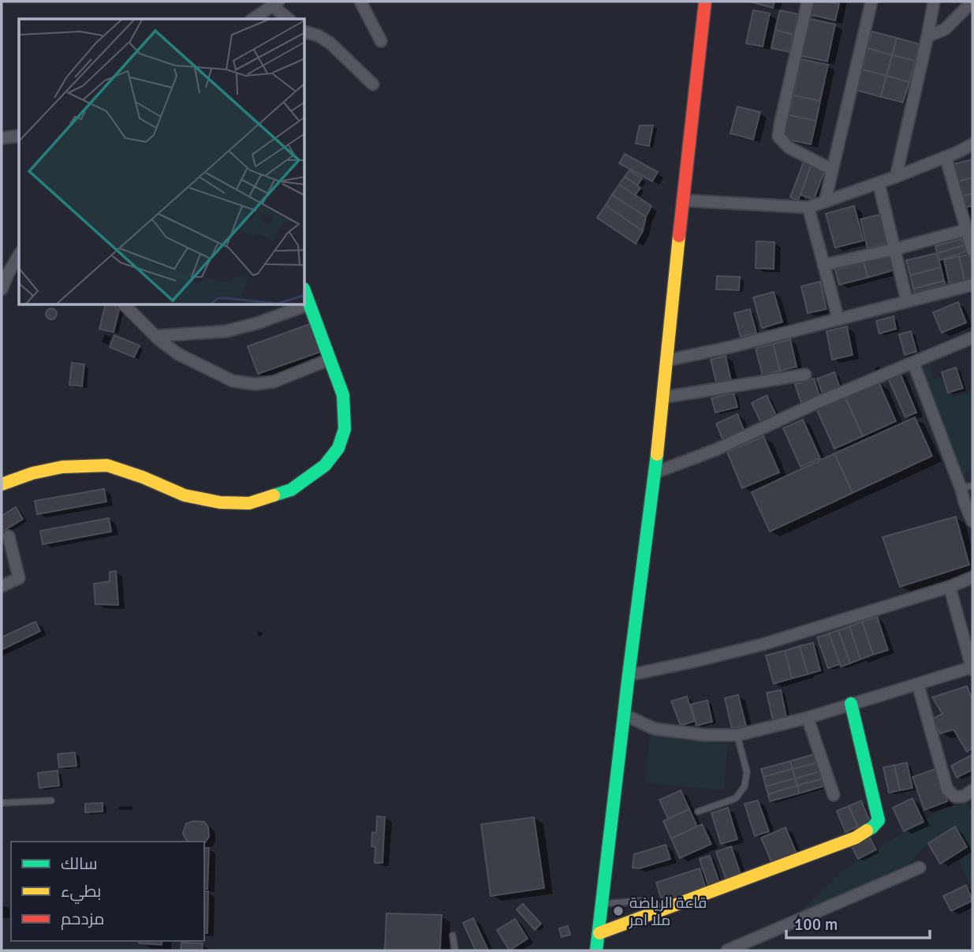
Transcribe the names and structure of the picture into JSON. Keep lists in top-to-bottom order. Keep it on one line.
{"places":["قاعة الرياضة ملا امر"],"legend":["سالك","بطيء","مزدحم"],"scale_bar":"100 m"}
